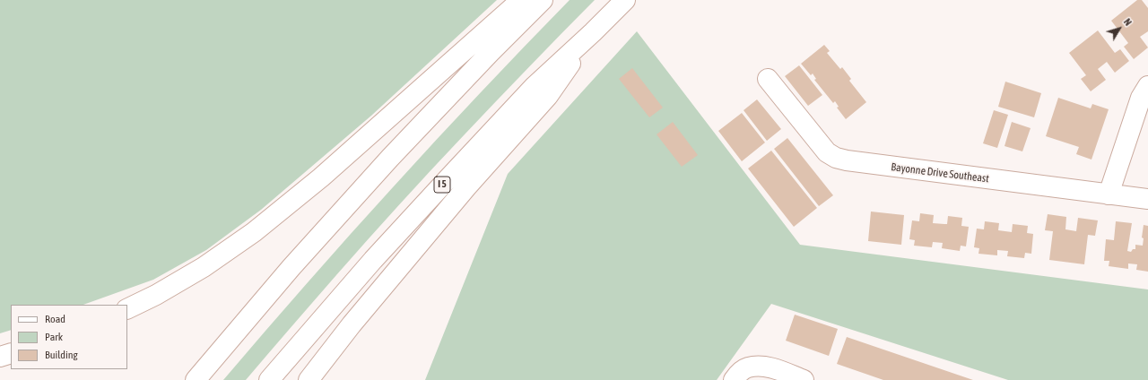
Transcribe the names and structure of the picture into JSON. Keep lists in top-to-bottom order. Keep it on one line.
{"streets":{"main road":["Bayonne Drive Southeast","I 5"]},"legend":["Road","Park","Building"],"north":"top right"}
